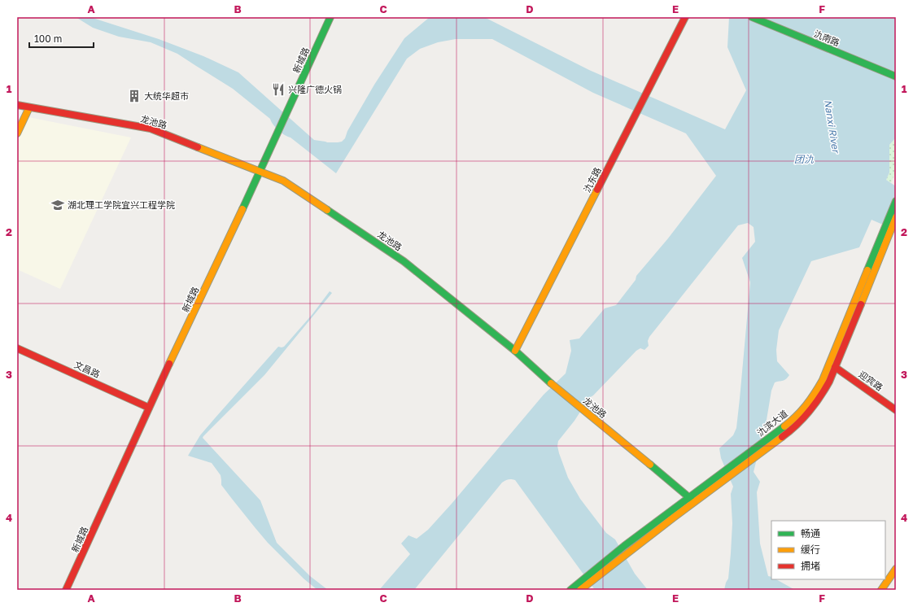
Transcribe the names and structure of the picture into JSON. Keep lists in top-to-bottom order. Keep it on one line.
{"streets":{"street":["氿南路","新城路","龙池路","氿东路","文昌路","迎宾路","氿滨大道"]},"crossings":[["新城路","龙池路"],["新城路","文昌路"],["龙池路","氿东路"],["龙池路","氿滨大道"],["迎宾路","氿滨大道"]],"water":["Nanxi River","团氿"],"places":{"restaurant":["兴隆广德火锅"],"building":["大统华超市"],"school or university":["湖北理工学院宜兴工程学院"]},"legend":["畅通","缓行","拥堵"],"scale_bar":"100 m","grid":{"columns":["A","B","C","D","E","F"],"rows":["1","2","3","4"]}}
